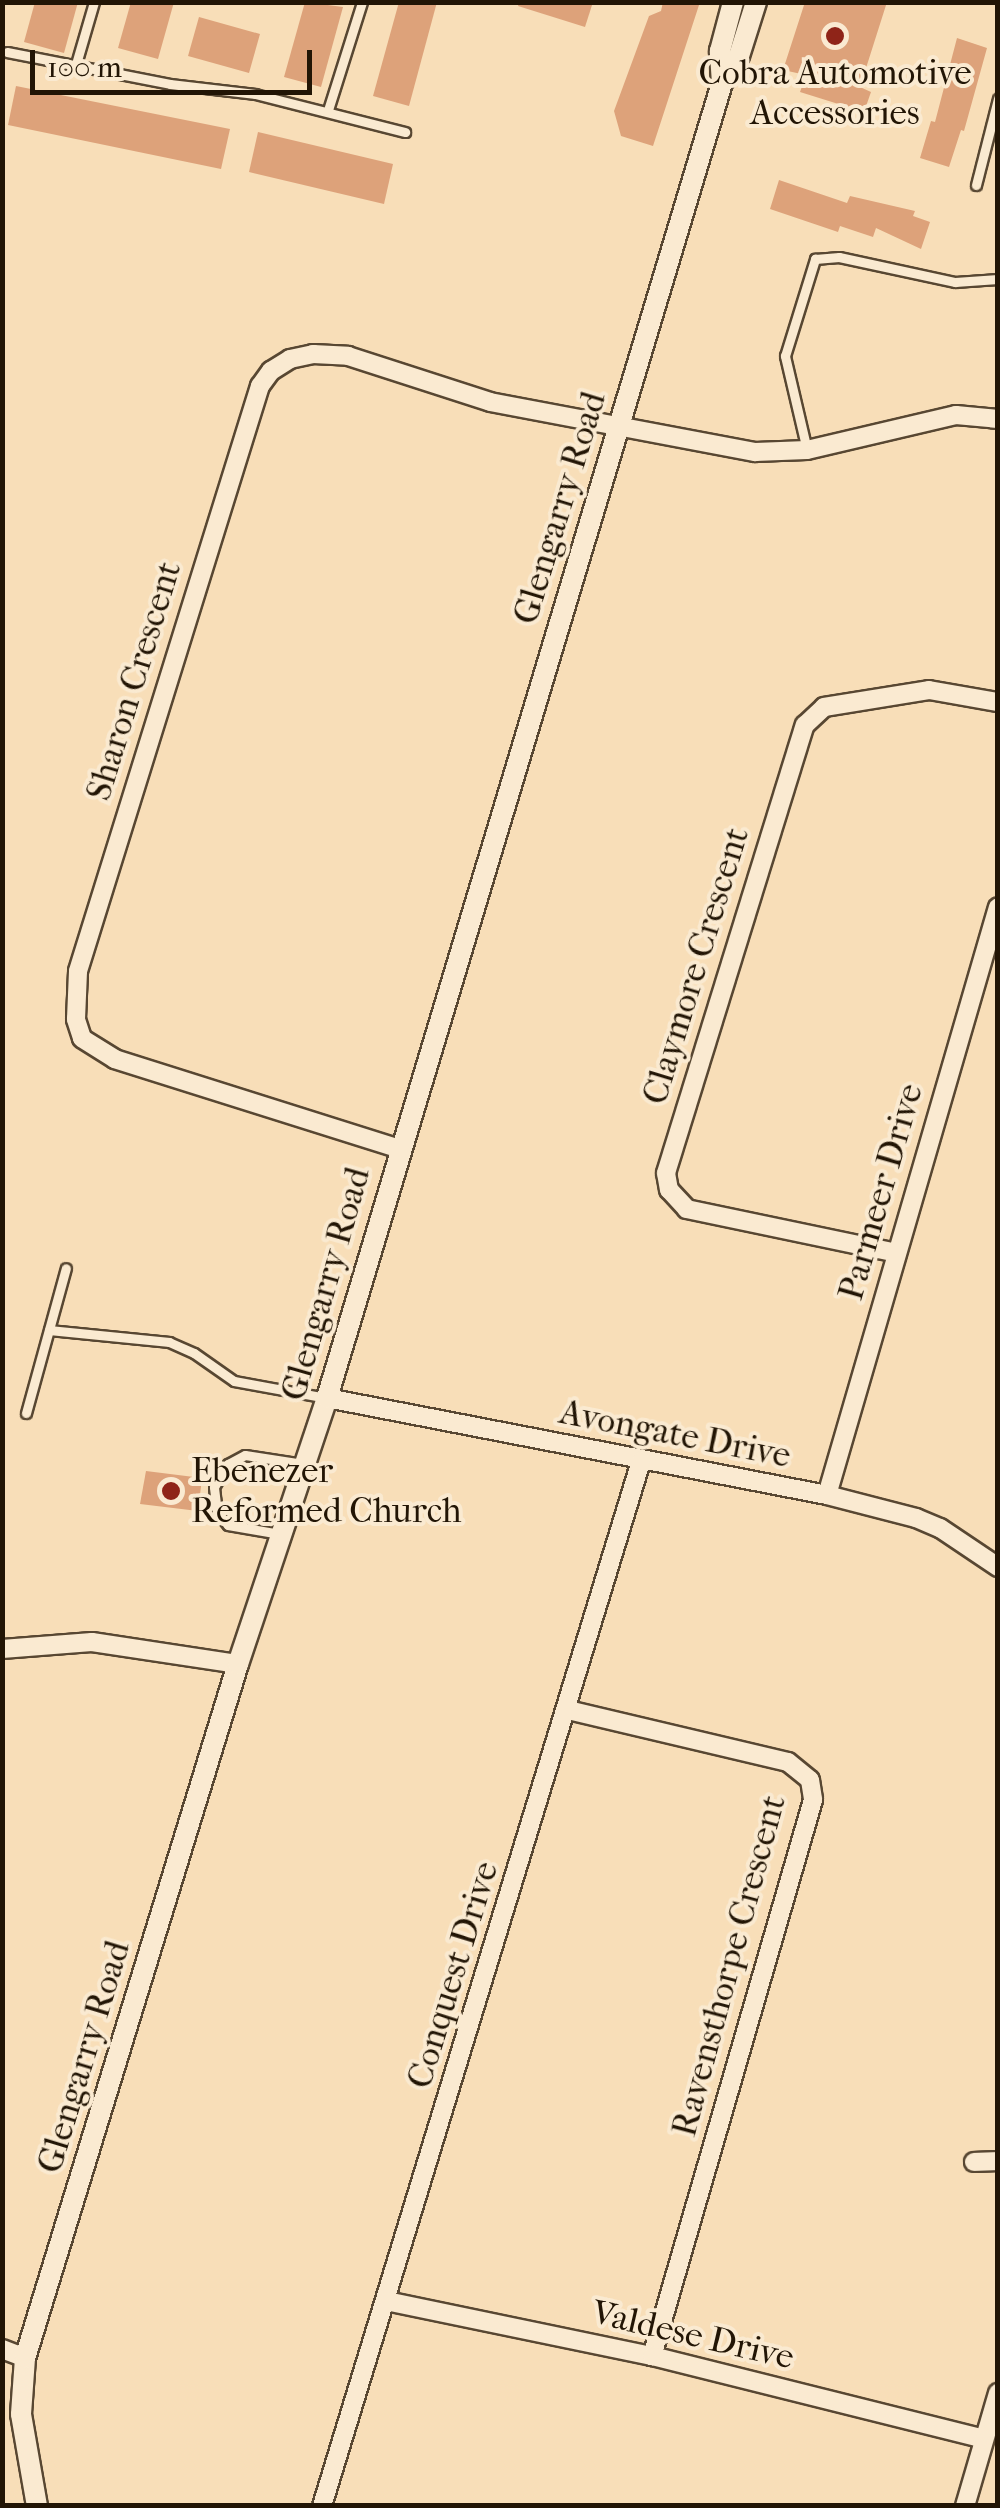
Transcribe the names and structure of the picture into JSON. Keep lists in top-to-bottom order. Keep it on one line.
{"streets":{"street":["Glengarry Road","Sharon Crescent","Claymore Crescent","Parmeer Drive","Avongate Drive","Ravensthorpe Crescent","Conquest Drive","Valdese Drive"]},"crossings":[["Glengarry Road","Sharon Crescent"],["Glengarry Road","Avongate Drive"],["Claymore Crescent","Parmeer Drive"],["Parmeer Drive","Avongate Drive"],["Avongate Drive","Conquest Drive"],["Ravensthorpe Crescent","Conquest Drive"],["Ravensthorpe Crescent","Valdese Drive"],["Conquest Drive","Valdese Drive"]],"places":["Cobra Automotive Accessories","Ebenezer Reformed Church"],"scale_bar":"100 m"}
